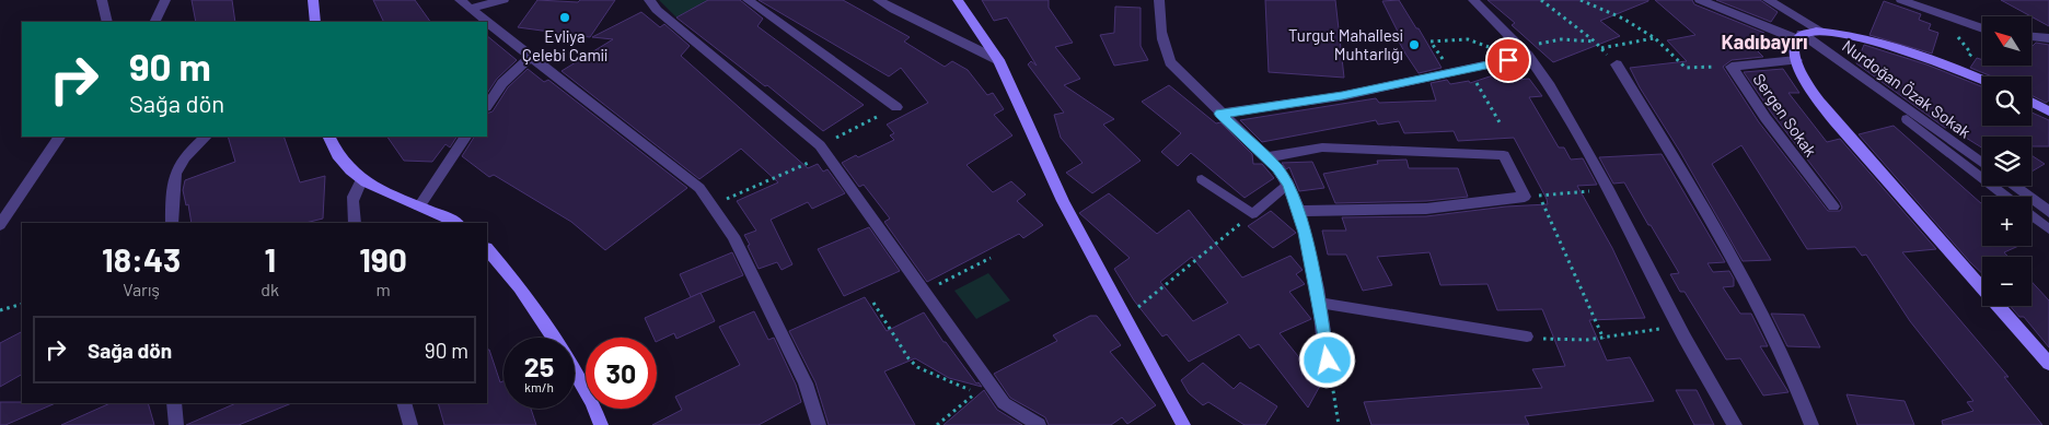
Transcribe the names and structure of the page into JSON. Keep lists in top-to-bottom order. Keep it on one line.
{"streets":{"street":["Nurdoğan Özak Sokak","Sergen Sokak"]},"districts":["Kadıbayırı"],"places":["Evliya Çelebi Camii","Turgut Mahallesi Muhtarlığı"],"north":"top left","page":{"map_buttons":["+","−"],"turn":["90 m","Sağa dön"],"eta":["18:43","Varış","1","dk","190","m"],"list":[{"name":"Sağa dön","value":"90 m"}],"speed":"25 km/h","limit":"30"}}
